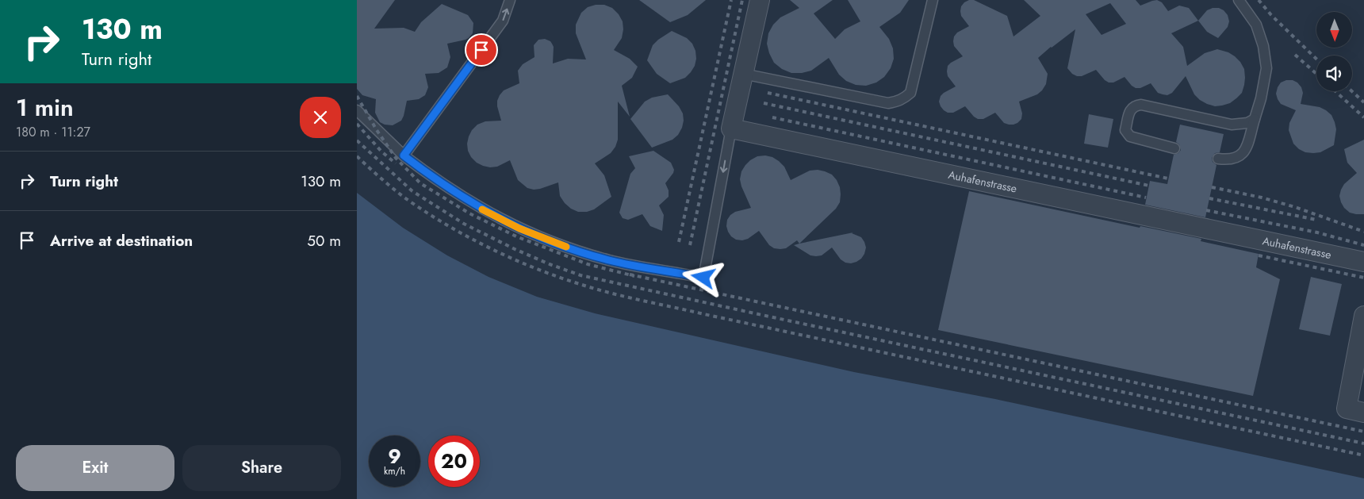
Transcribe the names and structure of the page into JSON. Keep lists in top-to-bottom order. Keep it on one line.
{"streets":{"street":["Auhafenstrasse"]},"north":"bottom","page":{"turn":["130 m","Turn right"],"heading":["1 min","180 m · 11:27"],"list":[{"name":"Turn right","value":"130 m"},{"name":"Arrive at destination","value":"50 m"}],"speed":"9 km/h","limit":"20","buttons":["Exit","Share"]}}
